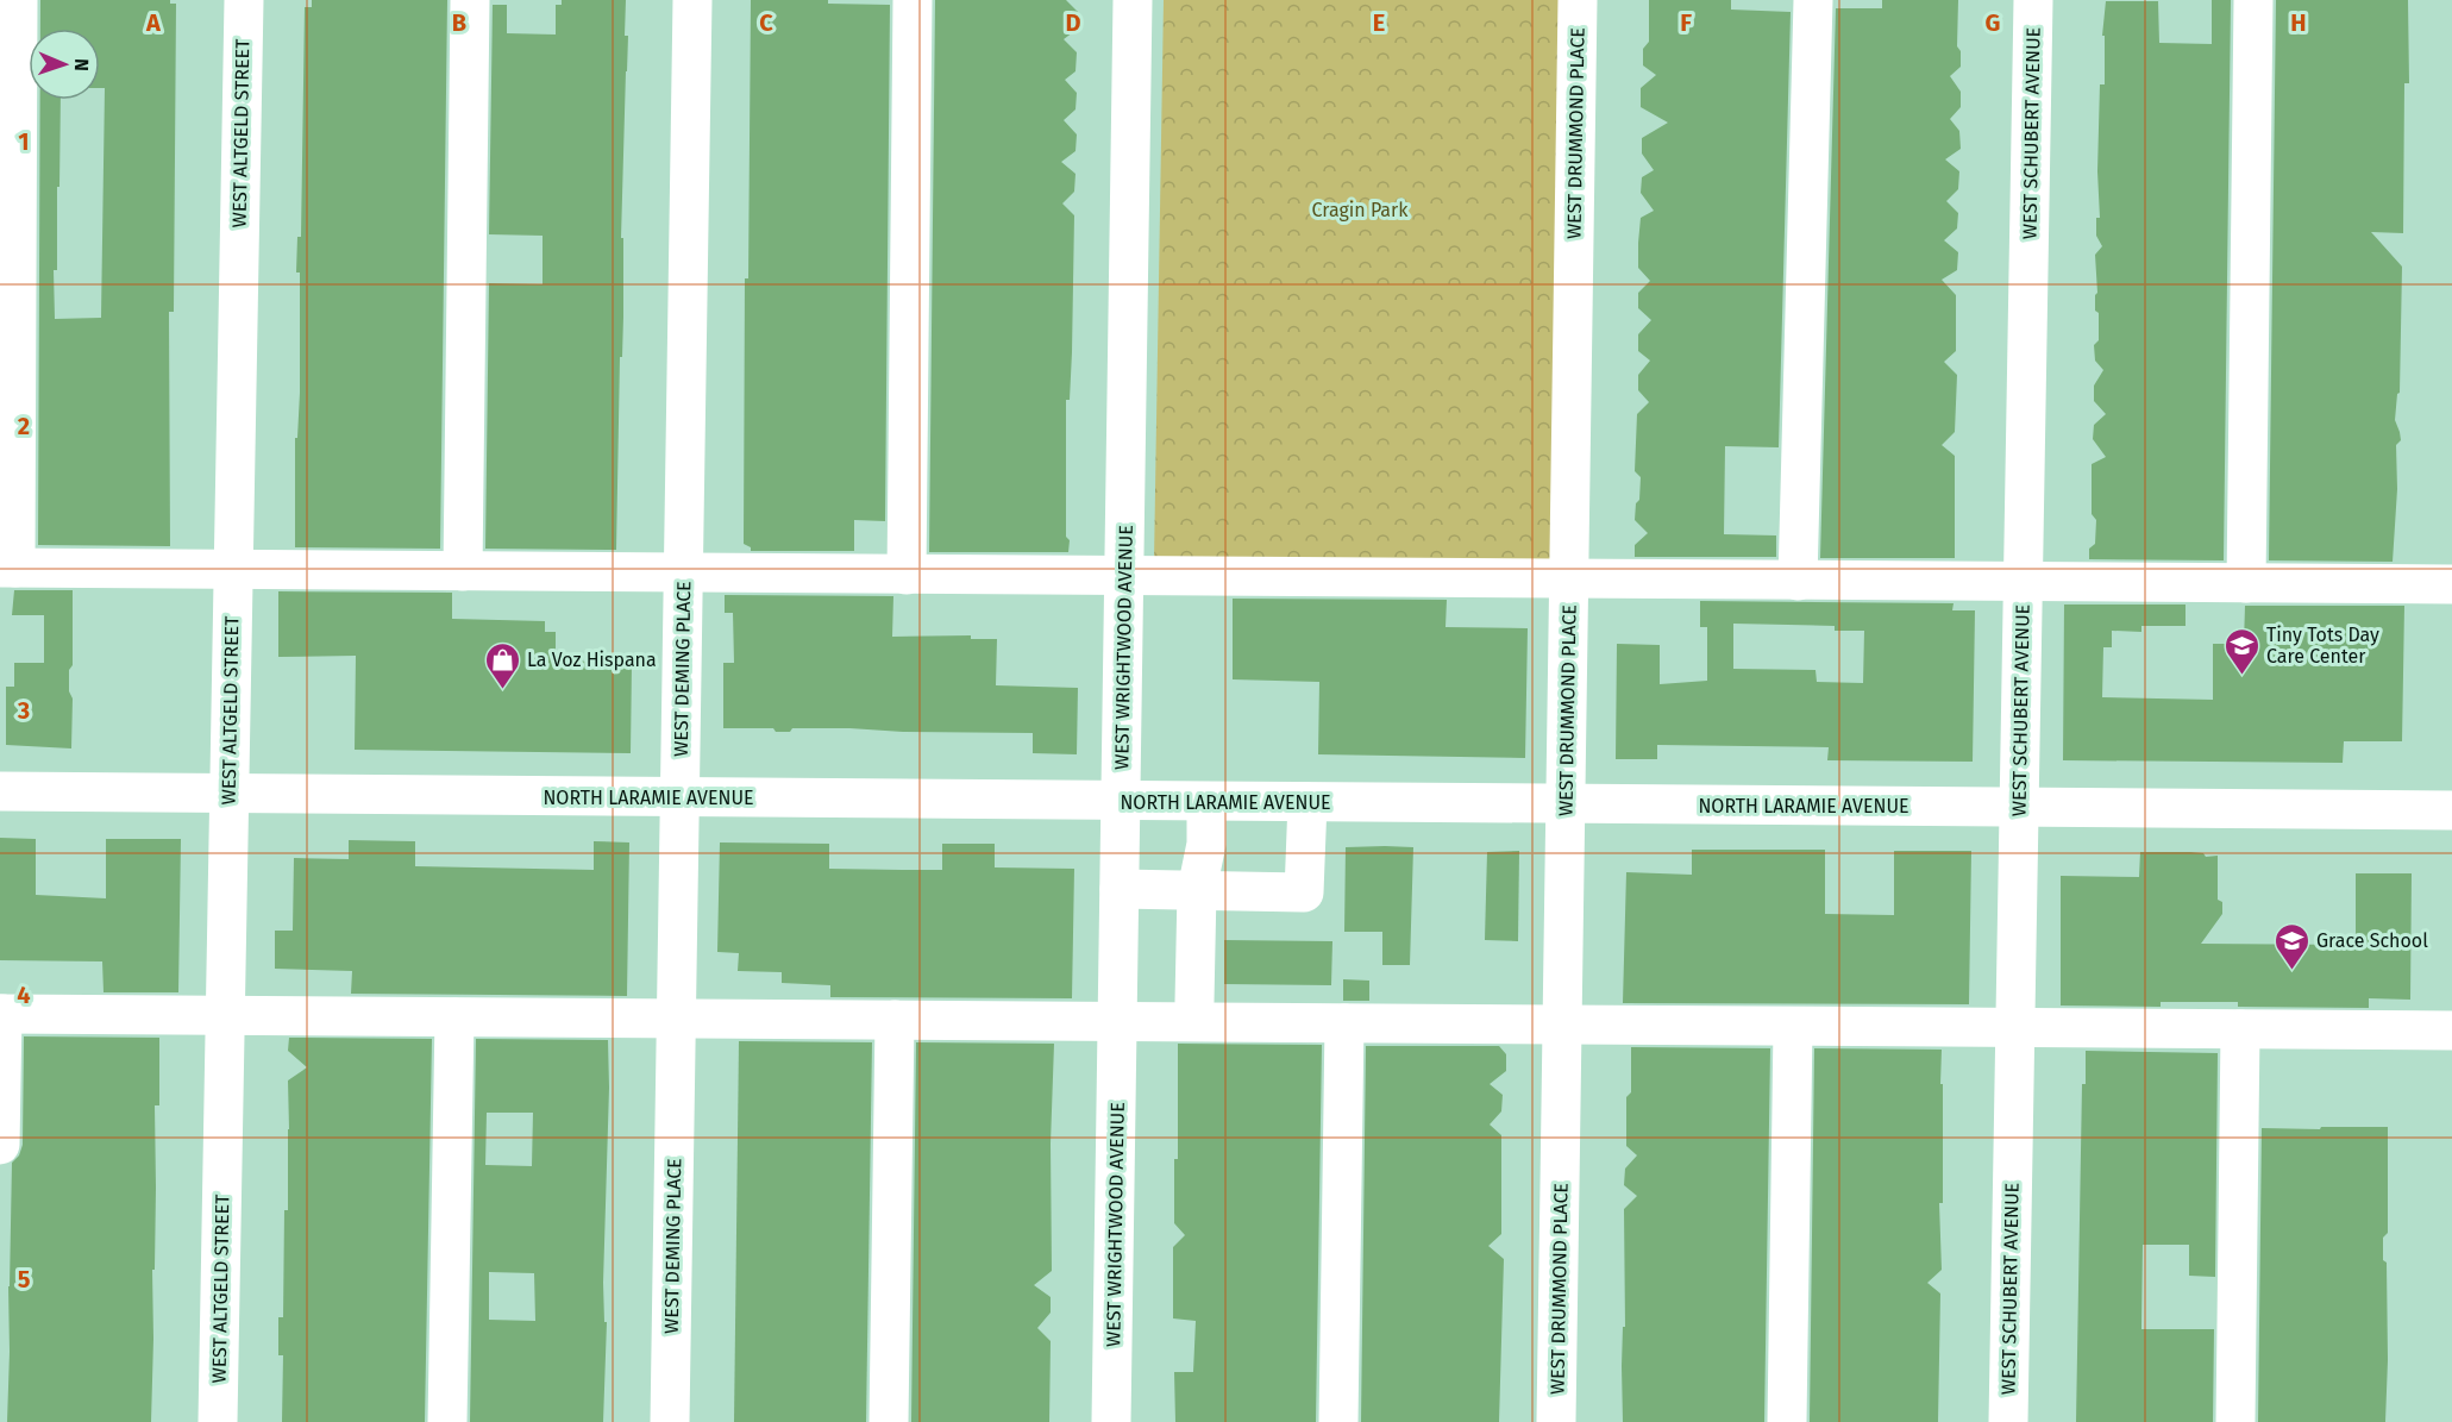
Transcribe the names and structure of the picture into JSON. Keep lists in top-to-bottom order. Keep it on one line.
{"streets":{"street":["WEST ALTGELD STREET","WEST DRUMMOND PLACE","WEST SCHUBERT AVENUE","WEST WRIGHTWOOD AVENUE","WEST DEMING PLACE","NORTH LARAMIE AVENUE"]},"crossings":[["WEST ALTGELD STREET","NORTH LARAMIE AVENUE"],["WEST DRUMMOND PLACE","NORTH LARAMIE AVENUE"],["WEST SCHUBERT AVENUE","NORTH LARAMIE AVENUE"],["WEST WRIGHTWOOD AVENUE","NORTH LARAMIE AVENUE"],["WEST DEMING PLACE","NORTH LARAMIE AVENUE"]],"parks":["Cragin Park"],"places":{"school or university":["Tiny Tots Day Care Center","Grace School"],"shop":["La Voz Hispana"]},"north":"right","grid":{"columns":["A","B","C","D","E","F","G","H"],"rows":["1","2","3","4","5"]}}
